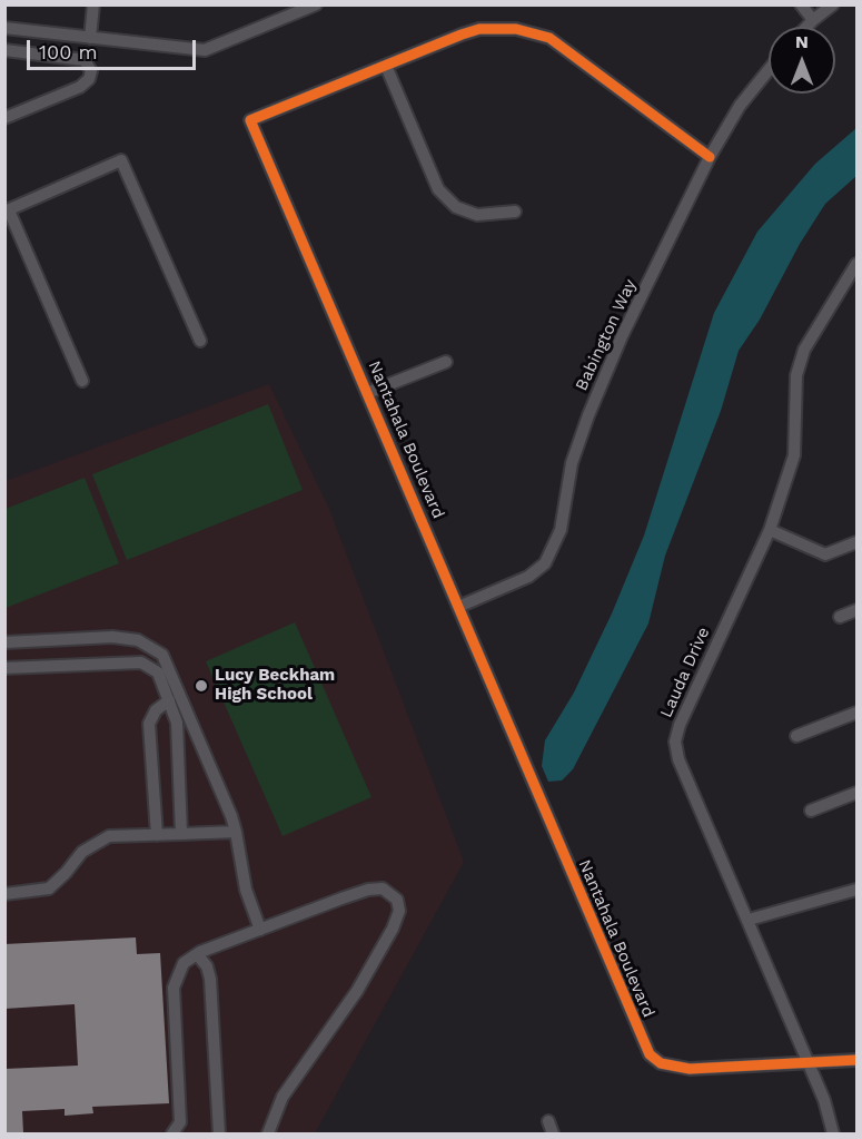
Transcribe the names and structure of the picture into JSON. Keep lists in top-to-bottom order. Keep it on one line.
{"streets":{"street":["Babington Way","Nantahala Boulevard","Lauda Drive"]},"crossings":[["Babington Way","Nantahala Boulevard"],["Nantahala Boulevard","Lauda Drive"]],"places":["Lucy Beckham High School"],"scale_bar":"100 m","north":"top"}
